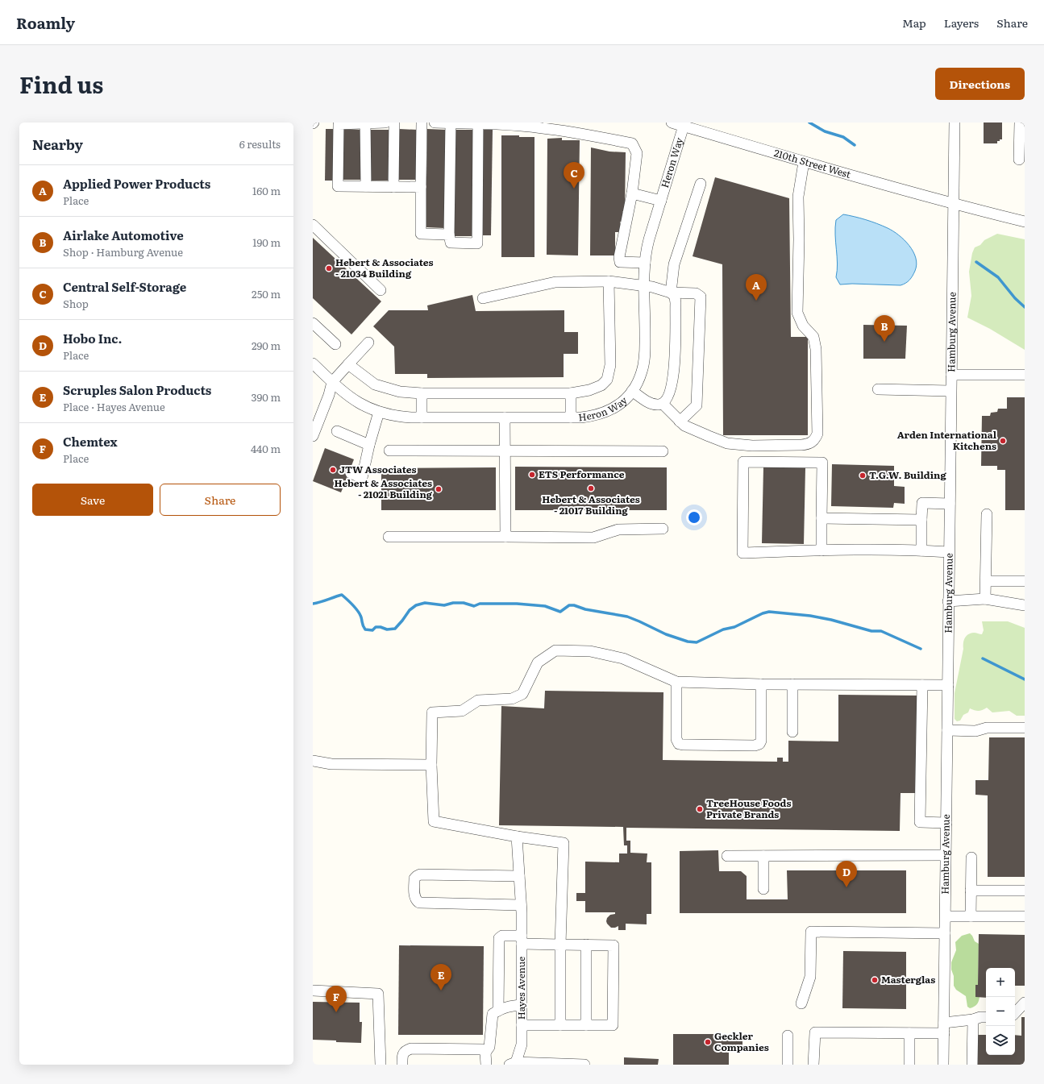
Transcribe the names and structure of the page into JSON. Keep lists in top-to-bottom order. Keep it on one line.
{"streets":{"street":["Heron Way","210th Street West","Hamburg Avenue","Hayes Avenue"]},"crossings":[["Heron Way","210th Street West"],["210th Street West","Hamburg Avenue"]],"places":["Hebert & Associates - 21034 Building","Arden International Kitchens","JTW Associates","ETS Performance","T.G.W. Building","Hebert & Associates - 21017 Building","Hebert & Associates - 21021 Building","TreeHouse Foods Private Brands","Masterglas","Geckler Companies"],"page":{"header":"Roamly","nav":["Map","Layers","Share"],"title":"Find us","buttons":["Directions",["Save","Share"]],"heading":["Nearby","6 results"],"pins":["C","A","B","D","E","F"],"list":[{"mark":"A","name":"Applied Power Products","note":"Place","value":"160 m"},{"mark":"B","name":"Airlake Automotive","note":"Shop · Hamburg Avenue","value":"190 m"},{"mark":"C","name":"Central Self-Storage","note":"Shop","value":"250 m"},{"mark":"D","name":"Hobo Inc.","note":"Place","value":"290 m"},{"mark":"E","name":"Scruples Salon Products","note":"Place · Hayes Avenue","value":"390 m"},{"mark":"F","name":"Chemtex","note":"Place","value":"440 m"}],"map_buttons":["+","−"]}}
